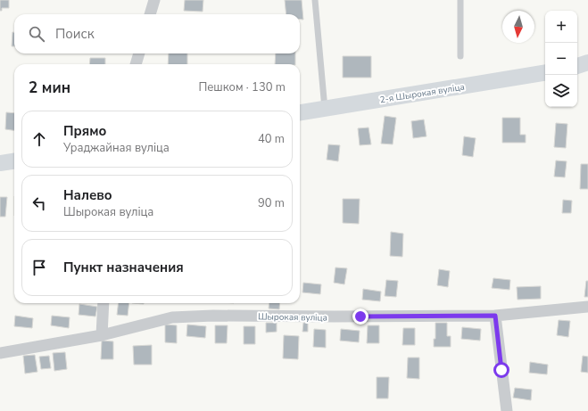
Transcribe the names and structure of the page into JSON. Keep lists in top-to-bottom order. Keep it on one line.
{"streets":{"street":["2-я Шырокая вуліца","Шырокая вуліца"]},"north":"bottom","page":{"map_buttons":["+","−"],"search":"Поиск","heading":["2 мин","Пешком · 130 m"],"list":[["Прямо","Ураджайная вуліца","40 m"],["Налево","Шырокая вуліца","90 m"],"Пункт назначения"]}}
